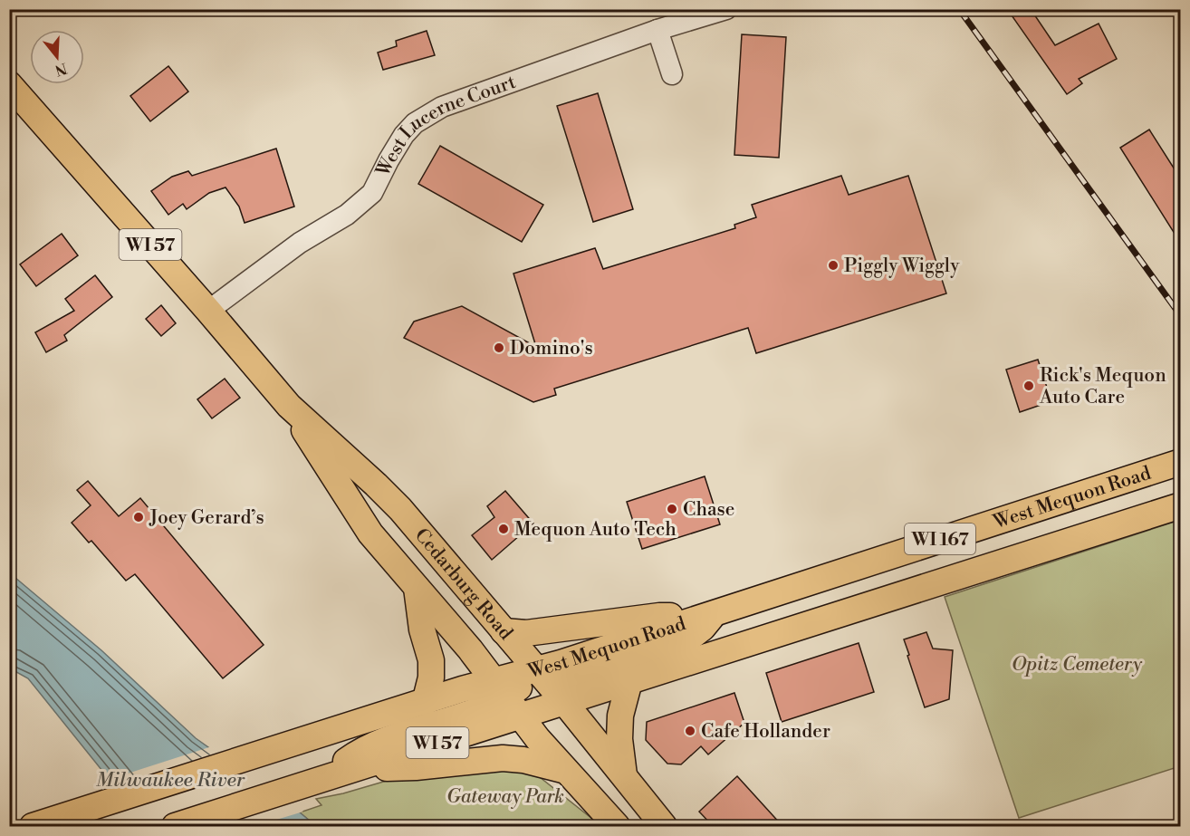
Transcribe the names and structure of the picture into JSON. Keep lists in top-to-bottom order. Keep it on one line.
{"streets":{"main road":["WI 57","West Mequon Road","WI 167","Cedarburg Road"],"street":["West Lucerne Court"]},"crossings":[["West Lucerne Court","Cedarburg Road"],["West Mequon Road","Cedarburg Road"]],"water":["Milwaukee River"],"parks":["Opitz Cemetery","Gateway Park"],"places":["Piggly Wiggly","Domino's","Rick's Mequon Auto Care","Chase","Joey Gerard’s","Mequon Auto Tech","Cafe Hollander"],"north":"bottom"}
